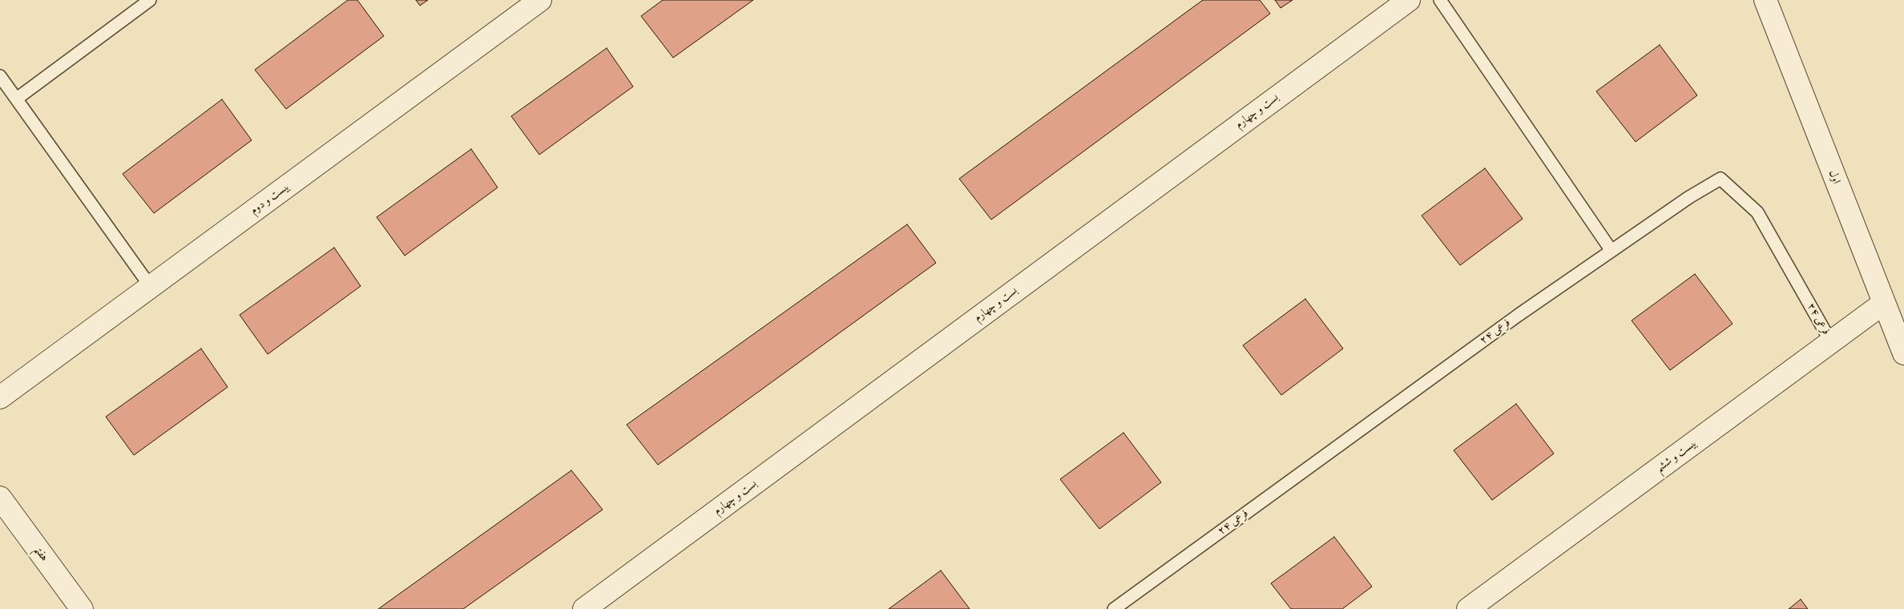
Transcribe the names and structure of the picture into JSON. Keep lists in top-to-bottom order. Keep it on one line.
{"streets":{"street":["بست و چهارم","اول","بیست و دوم","بیست و ششم","هفتم"],"lane":["فرعی ۲۴"]},"crossings":[["اول","بیست و ششم"],["فرعی ۲۴","بیست و ششم"]]}
